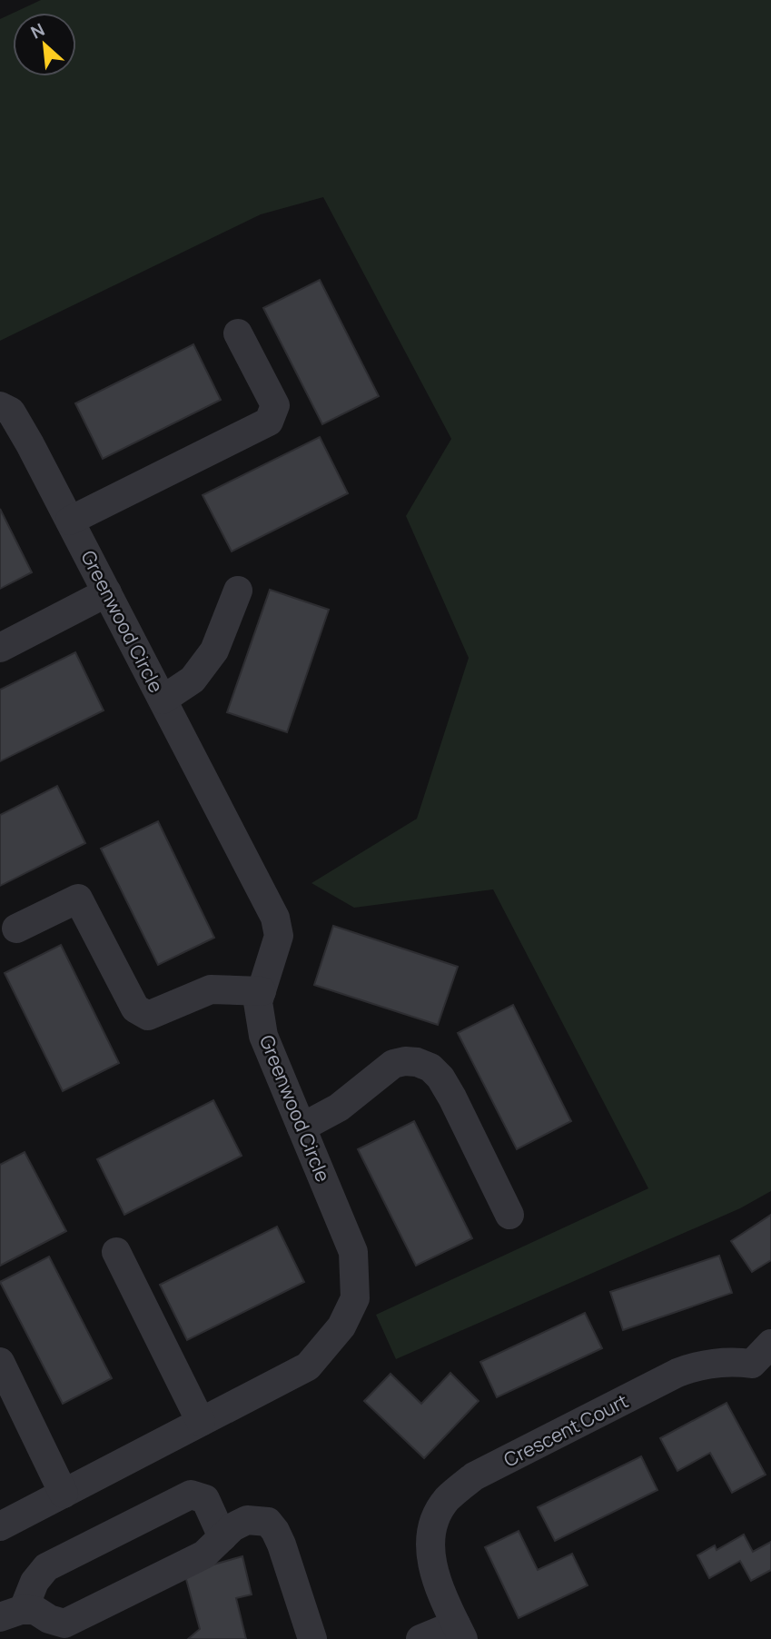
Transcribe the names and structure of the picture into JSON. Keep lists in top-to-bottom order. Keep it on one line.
{"streets":{"street":["Greenwood Circle","Crescent Court"]},"north":"top left"}
